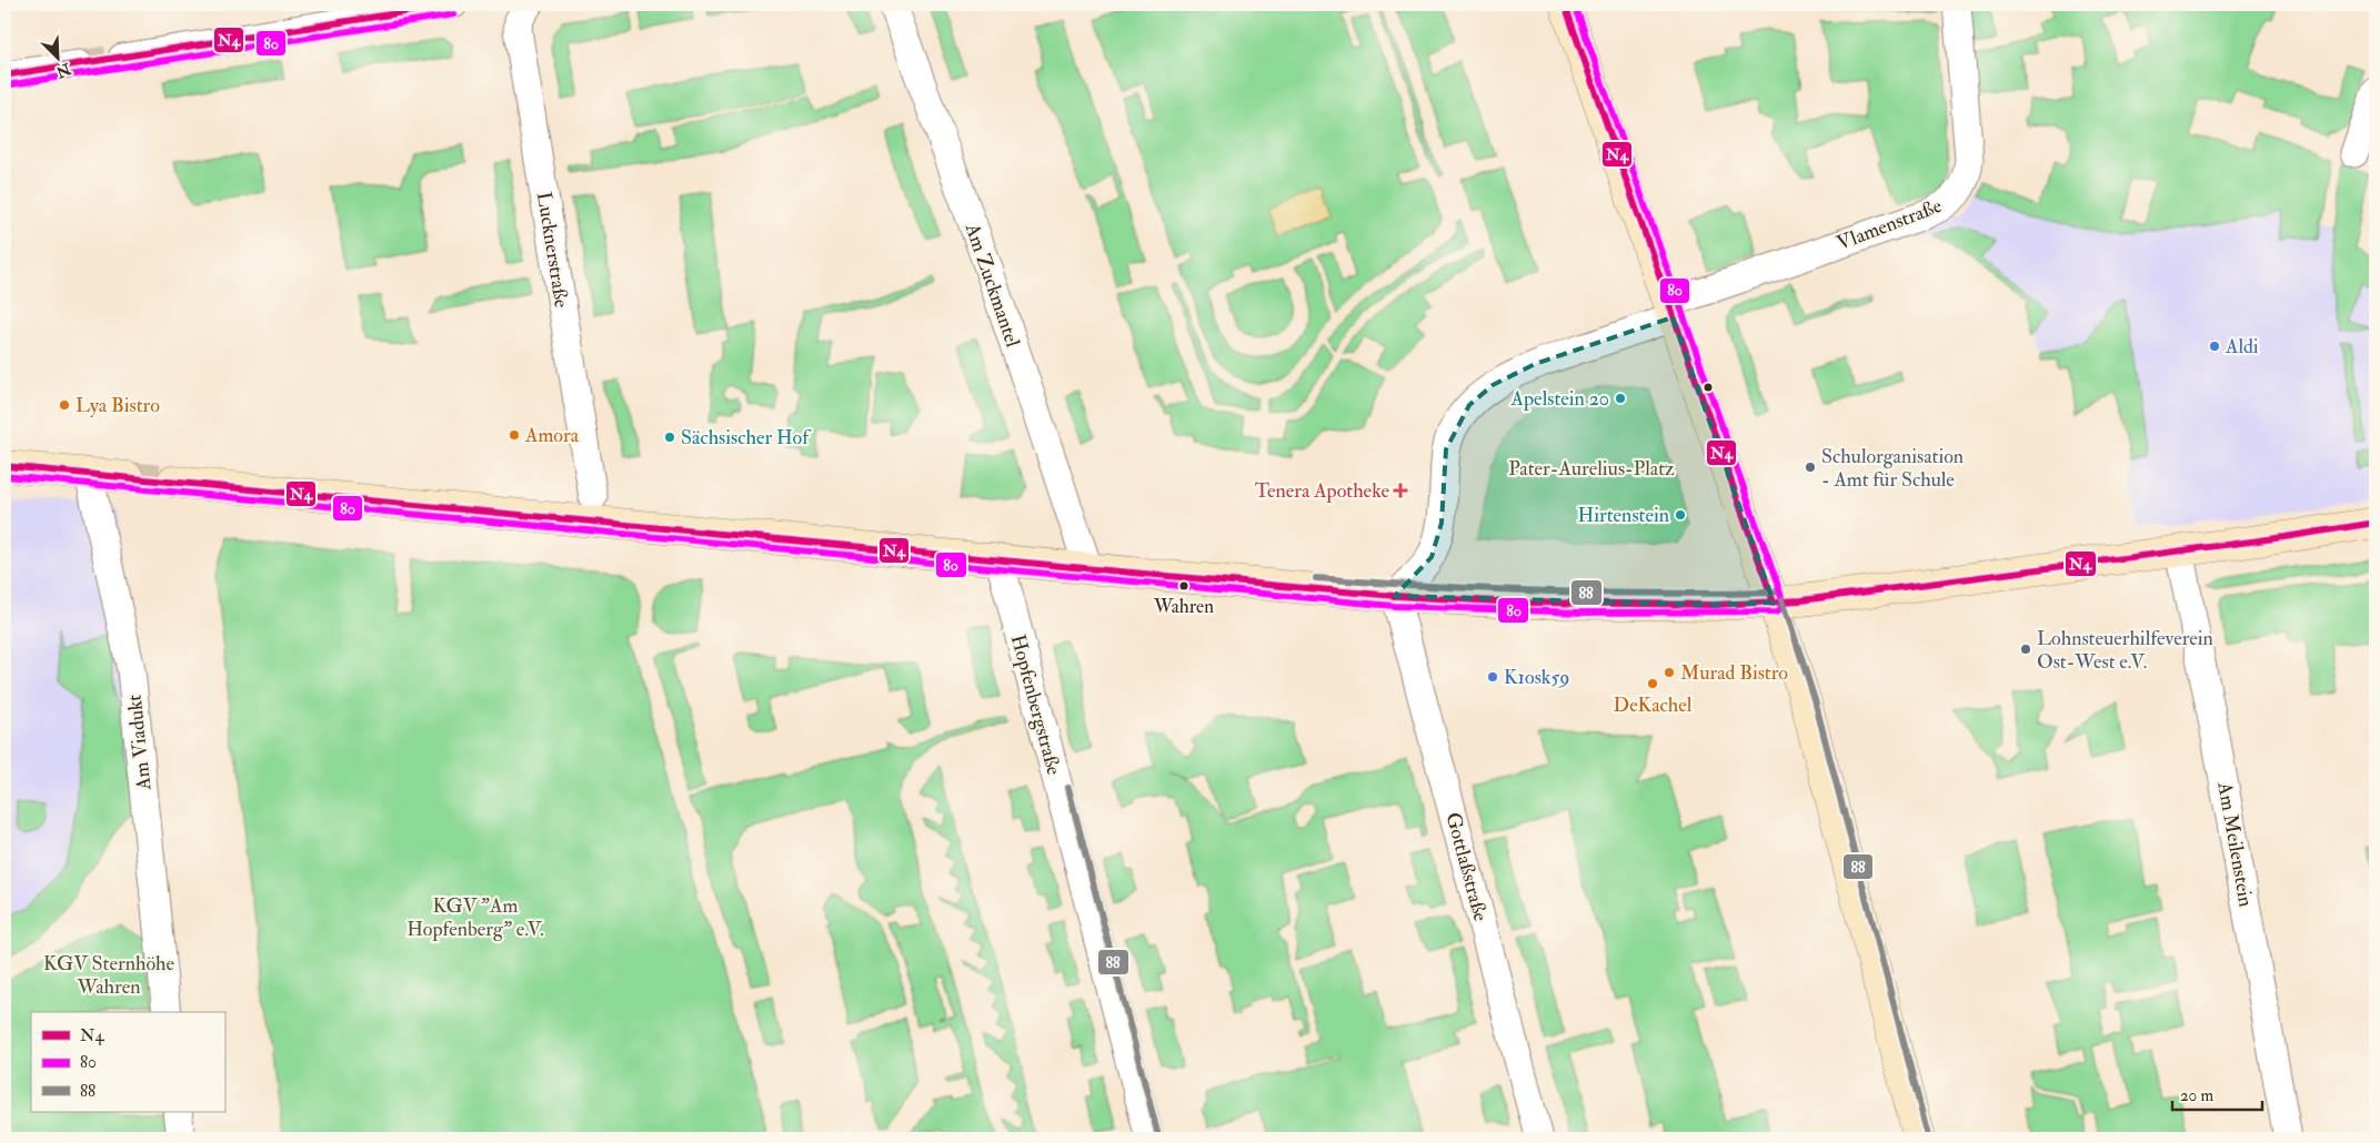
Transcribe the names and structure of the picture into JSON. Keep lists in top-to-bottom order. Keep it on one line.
{"streets":{"street":["Vlamenstraße","Lucknerstraße","Am Zuckmantel","Hopfenbergstraße","Am Viadukt","Am Meilenstein","Gottlaßstraße"]},"parks":["Pater-Aurelius-Platz","KGV \"Am Hopfenberg\" e.V.","KGV Sternhöhe Wahren"],"places":{"other":["Aldi","Apelstein 20","Lya Bistro","Amora","Sächsischer Hof","Schulorganisation - Amt für Schule","Hirtenstein","Wahren","Lohnsteuerhilfeverein Ost-West e.V.","Murad Bistro","K1osk59","DeKachel"],"health":["Tenera Apotheke"]},"lines":["transit line N4","transit line 80","transit line 88"],"legend":["N4","80","88"],"scale_bar":"20 m","north":"bottom right"}
